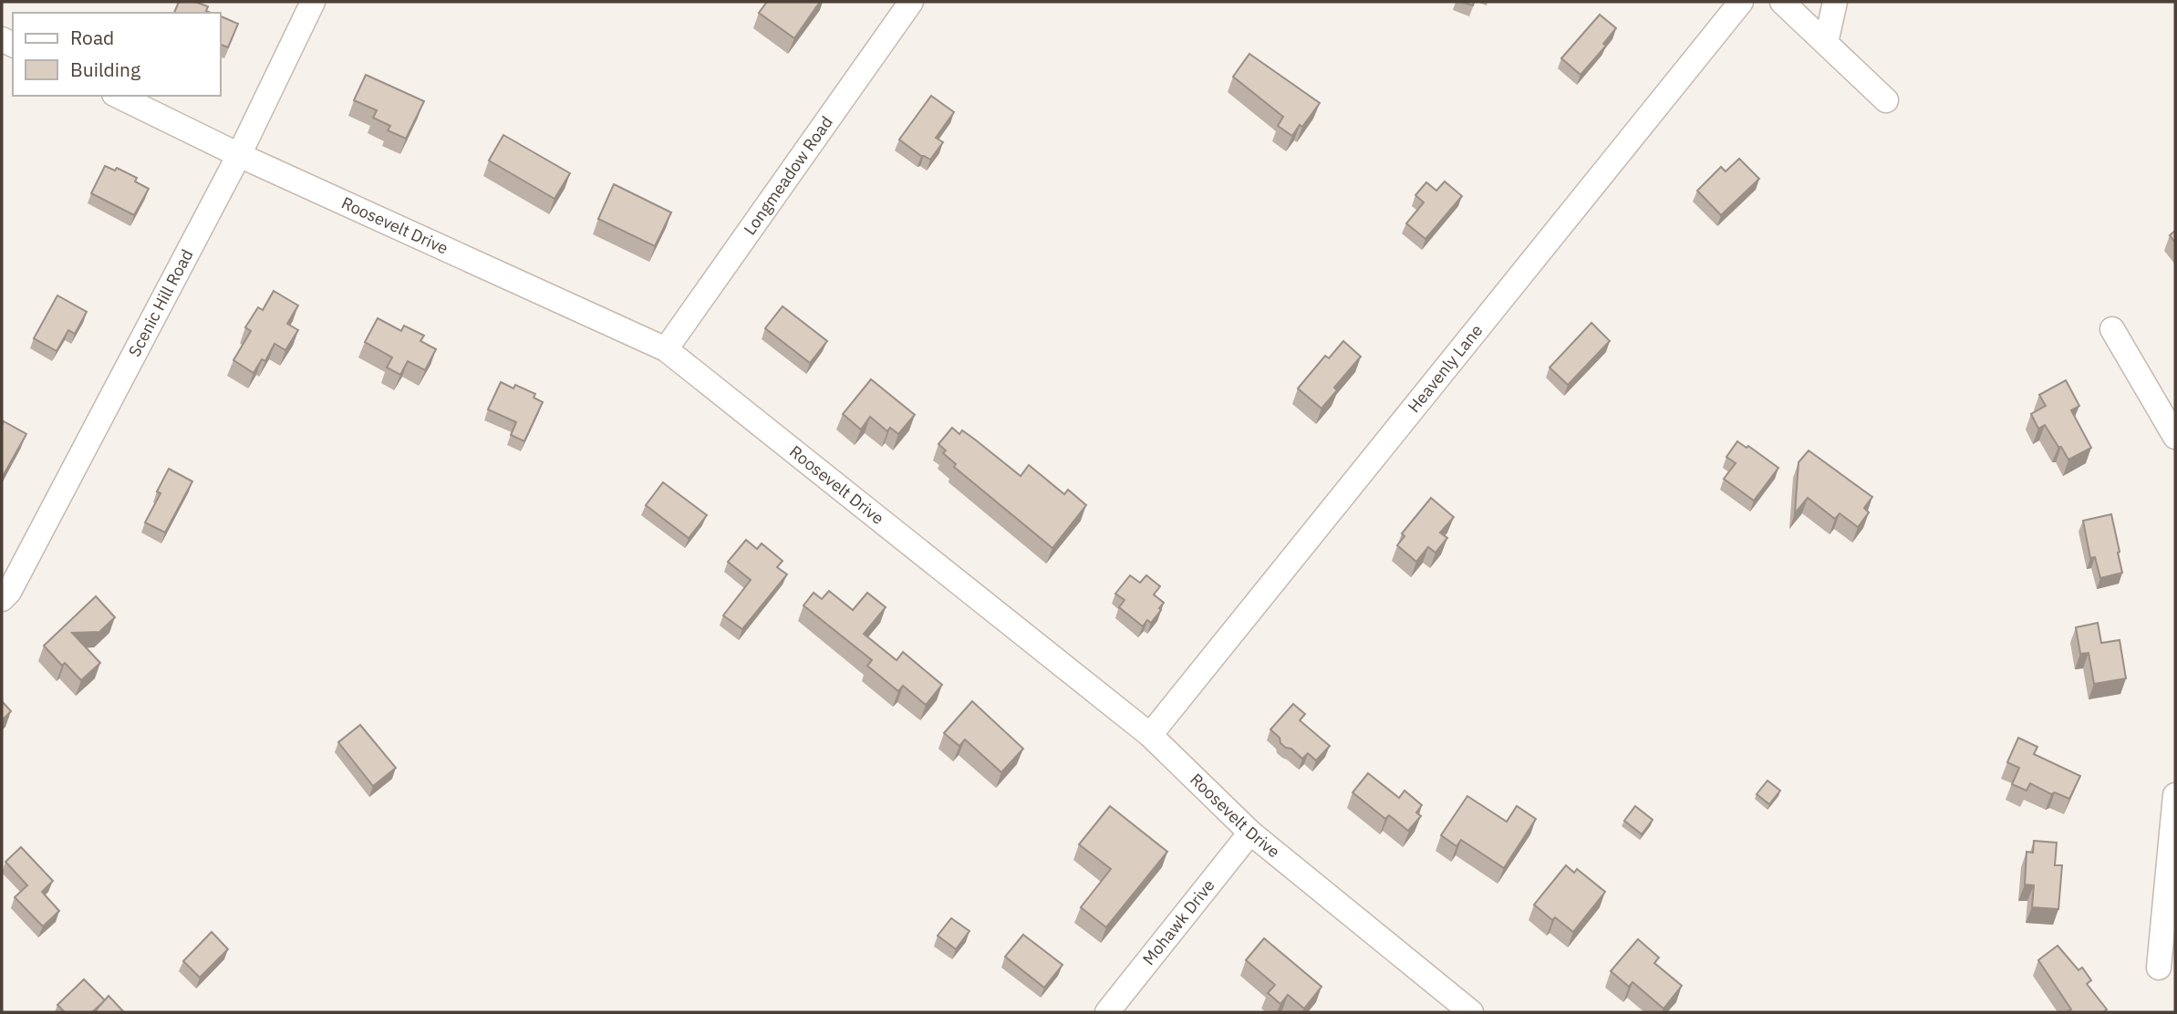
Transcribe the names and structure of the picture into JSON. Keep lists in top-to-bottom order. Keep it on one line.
{"streets":{"street":["Longmeadow Road","Roosevelt Drive","Scenic Hill Road","Heavenly Lane","Mohawk Drive"]},"crossings":[["Longmeadow Road","Roosevelt Drive"],["Roosevelt Drive","Scenic Hill Road"],["Roosevelt Drive","Heavenly Lane"],["Roosevelt Drive","Mohawk Drive"]],"legend":["Road","Building"]}
